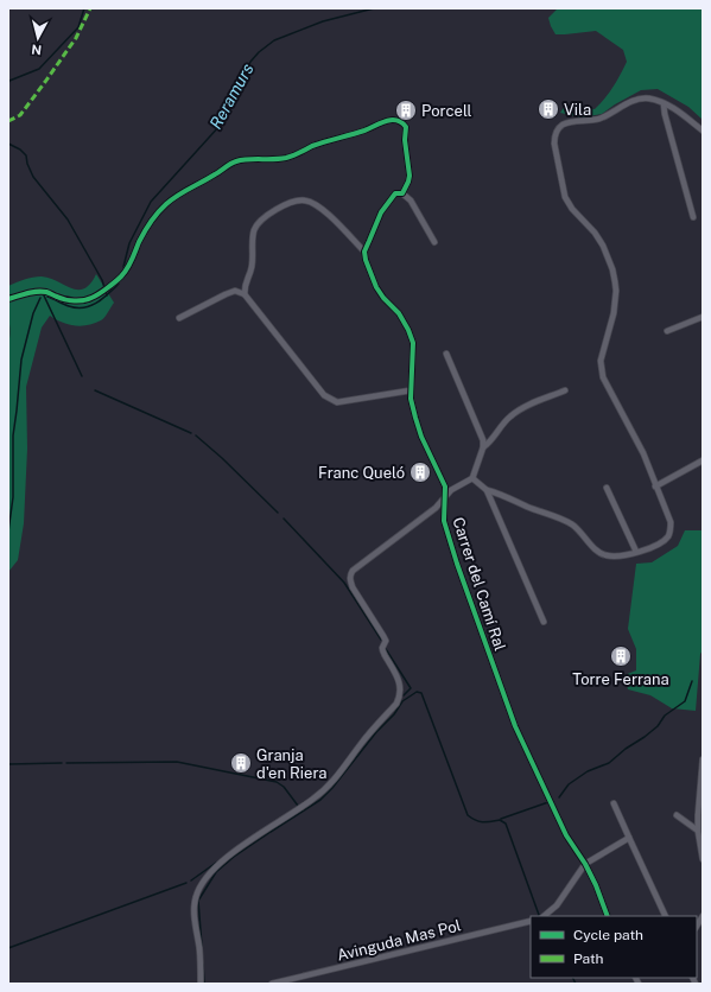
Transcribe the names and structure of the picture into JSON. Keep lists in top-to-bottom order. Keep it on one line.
{"streets":{"street":["Carrer del Camí Ral","Avinguda Mas Pol"]},"water":["Reramurs"],"places":{"building":["Vila","Porcell","Franc Queló","Torre Ferrana","Granja d'en Riera"]},"legend":["Cycle path","Path"],"north":"bottom"}
